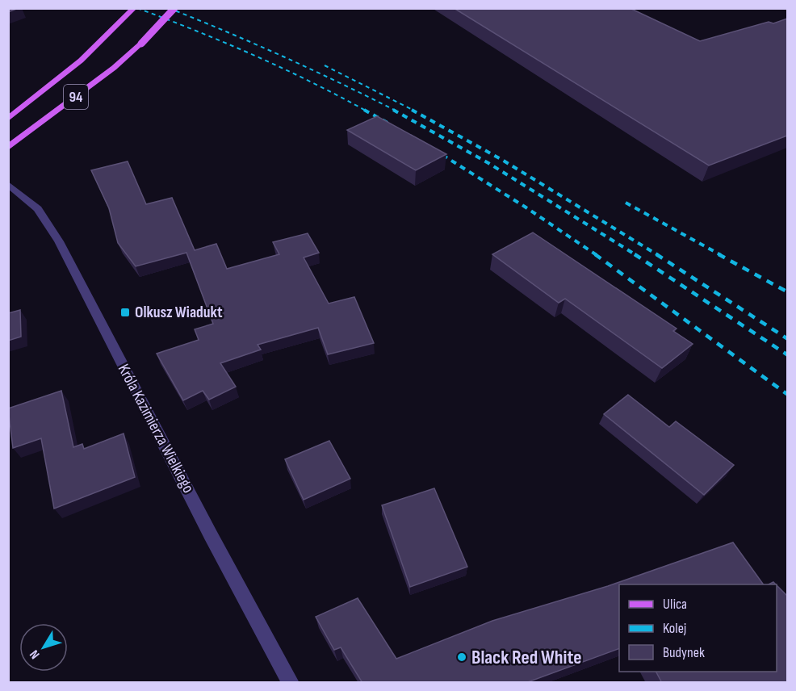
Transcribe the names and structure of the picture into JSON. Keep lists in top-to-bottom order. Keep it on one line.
{"streets":{"main road":["94"],"street":["Króla Kazimierza Wielkiego"]},"places":{"transit":["Olkusz Wiadukt"],"other":["Black Red White"]},"legend":["Ulica","Kolej","Budynek"],"north":"bottom left"}
